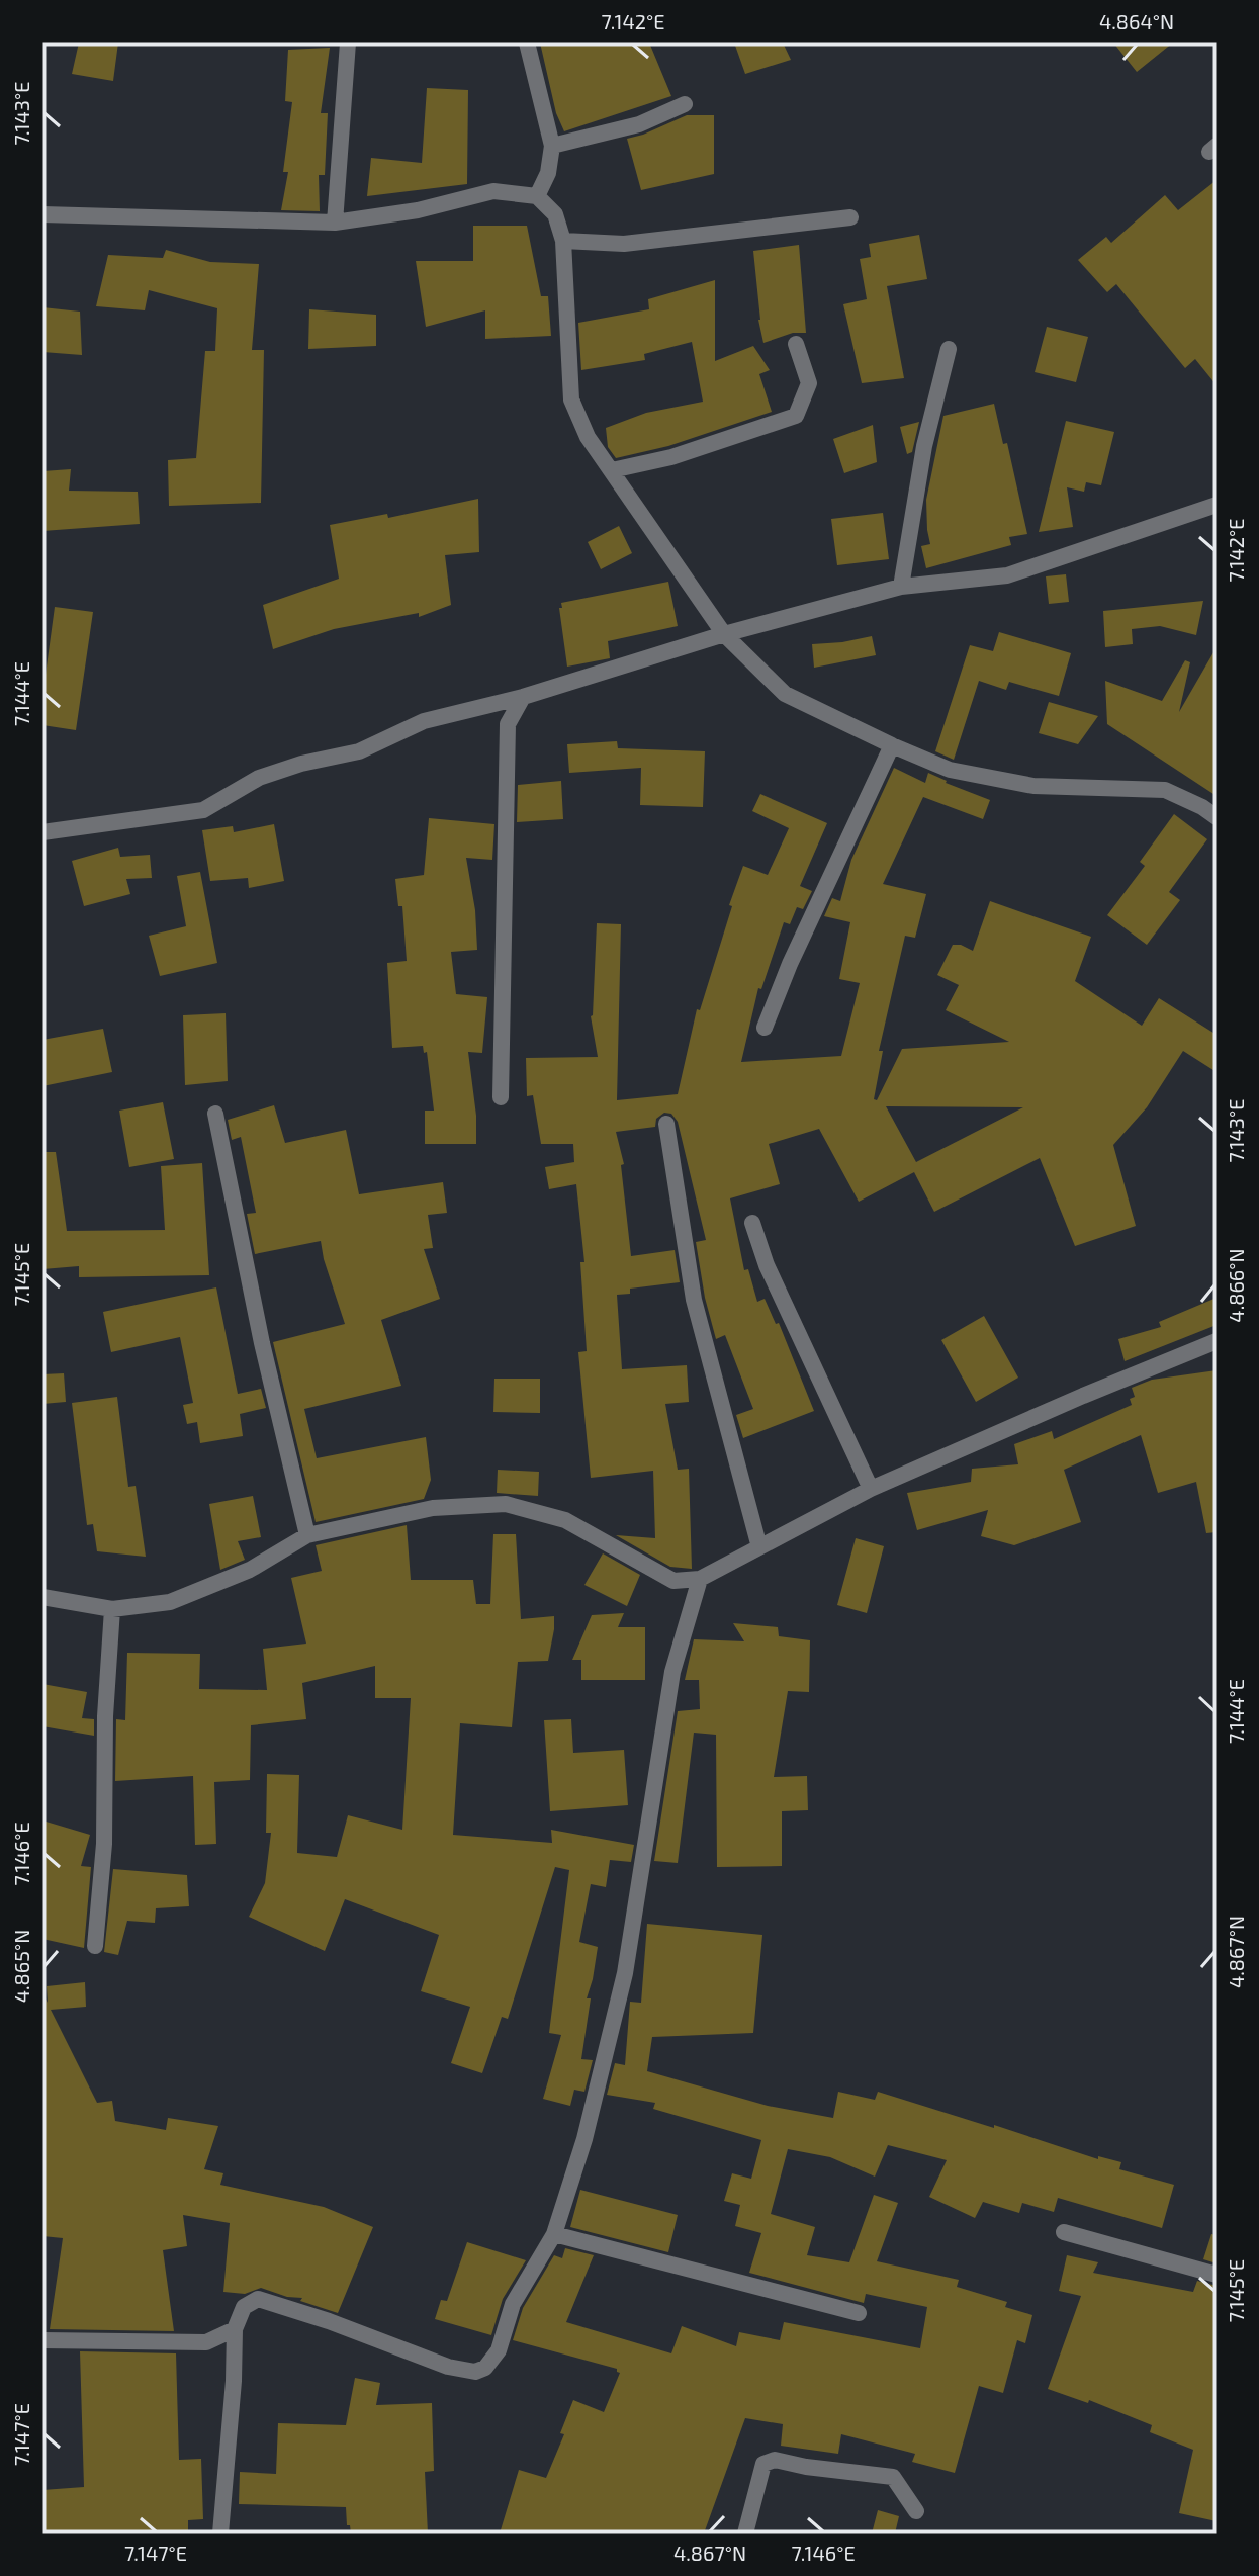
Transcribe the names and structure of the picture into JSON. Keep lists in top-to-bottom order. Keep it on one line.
{"coordinates":["7.142°E","4.864°N","7.143°E","7.144°E","7.145°E","4.866°N","7.146°E","4.867°N","4.865°N","7.147°E"]}
